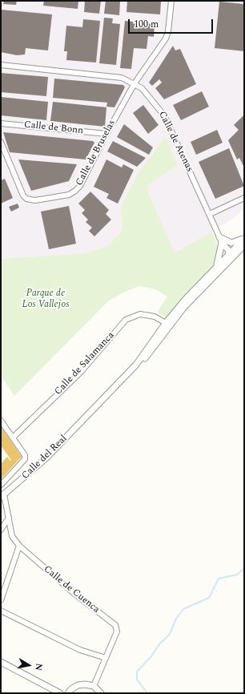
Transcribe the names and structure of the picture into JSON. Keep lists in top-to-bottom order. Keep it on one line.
{"streets":{"street":["Calle de Bonn","Calle de Atenas","Calle de Bruselas","Calle de Salamanca","Calle del Real","Calle de Cuenca"]},"crossings":[["Calle de Bonn","Calle de Bruselas"],["Calle de Atenas","Calle de Bruselas"],["Calle del Real","Calle de Cuenca"]],"parks":["Parque de Los Vallejos"],"scale_bar":"100 m","north":"right"}
